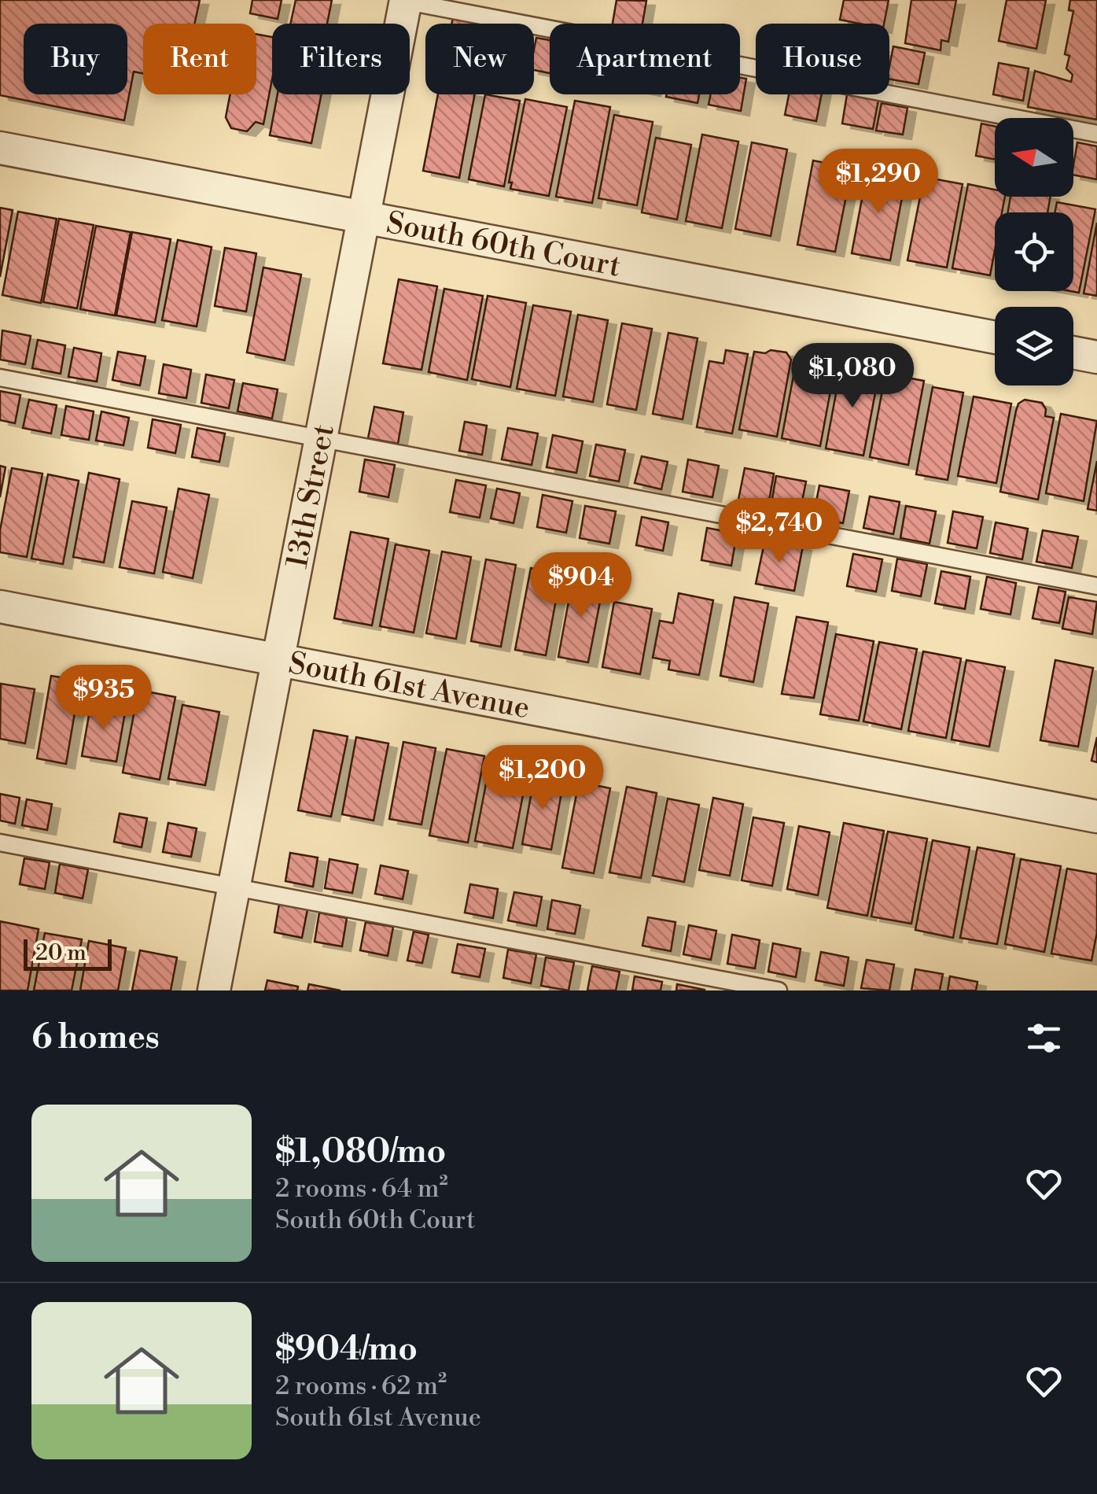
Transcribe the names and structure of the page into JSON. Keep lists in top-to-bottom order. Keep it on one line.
{"streets":{"street":["South 60th Court","13th Street","South 61st Avenue"]},"crossings":[["South 60th Court","13th Street"],["13th Street","South 61st Avenue"]],"scale_bar":"20 m","north":"left","page":{"chip":["Buy","Rent","Filters","New","Apartment","House"],"price":["$1,290","$1,080","$2,740","$904","$935","$1,200"],"scale":"20 m","heading":"6 homes","list":[{"name":"$1,080/mo","note":"2 rooms · 64 m² · South 60th Court"},{"name":"$904/mo","note":"2 rooms · 62 m² · South 61st Avenue"}]}}
